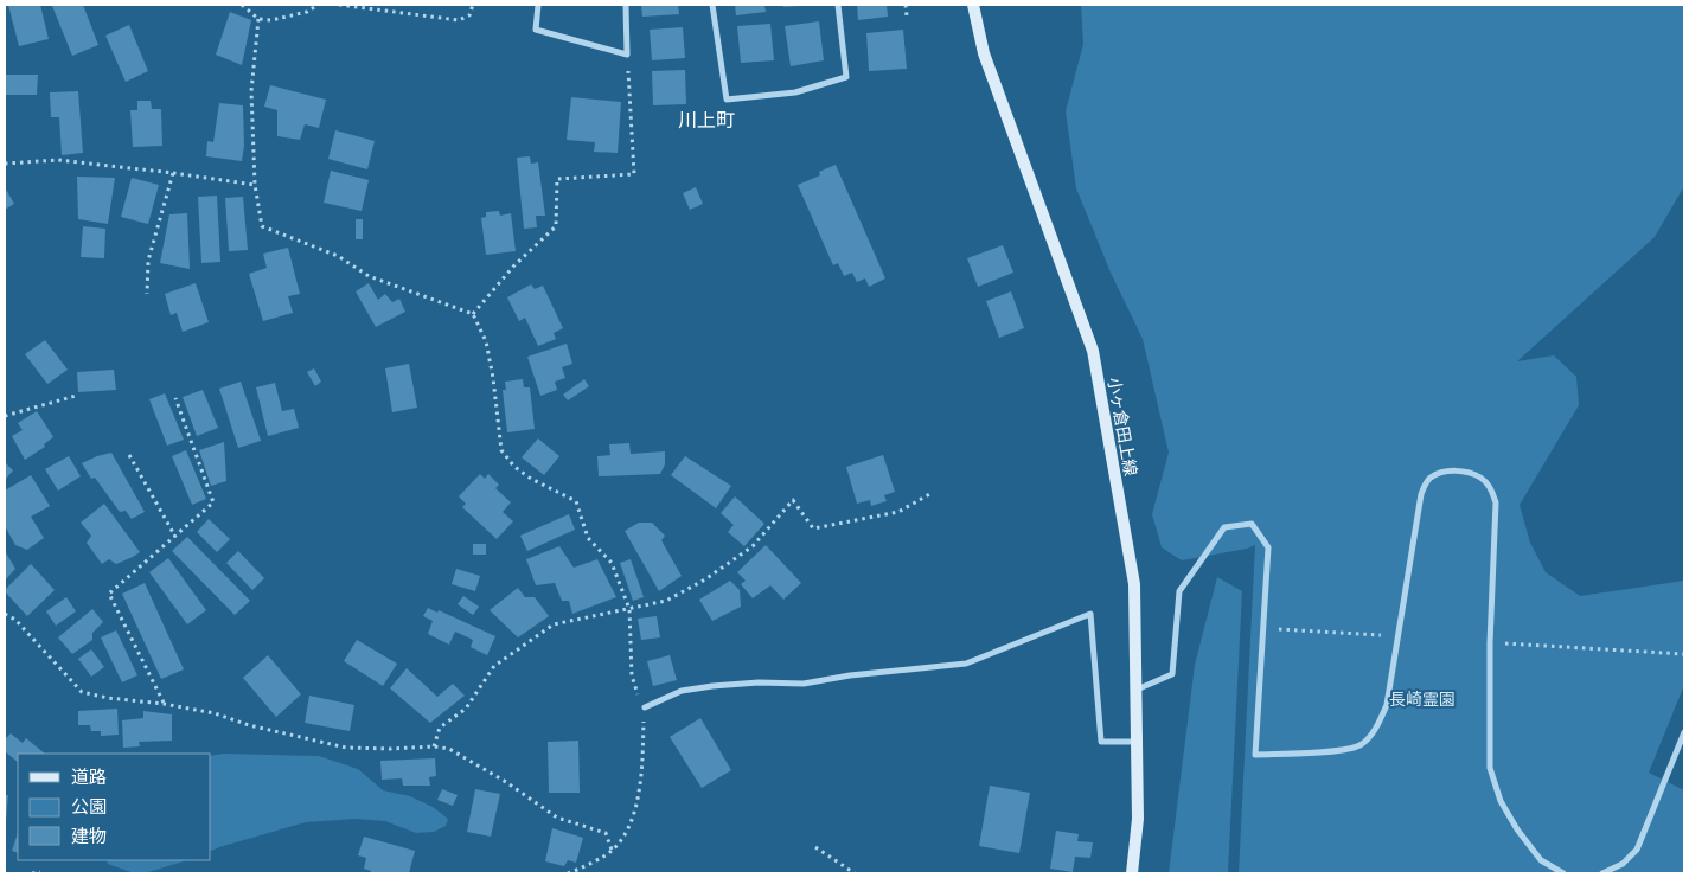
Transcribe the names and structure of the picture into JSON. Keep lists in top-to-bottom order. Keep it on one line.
{"streets":{"main road":["小ヶ倉田上線"]},"districts":["川上町"],"parks":["長崎霊園"],"legend":["道路","公園","建物"]}
